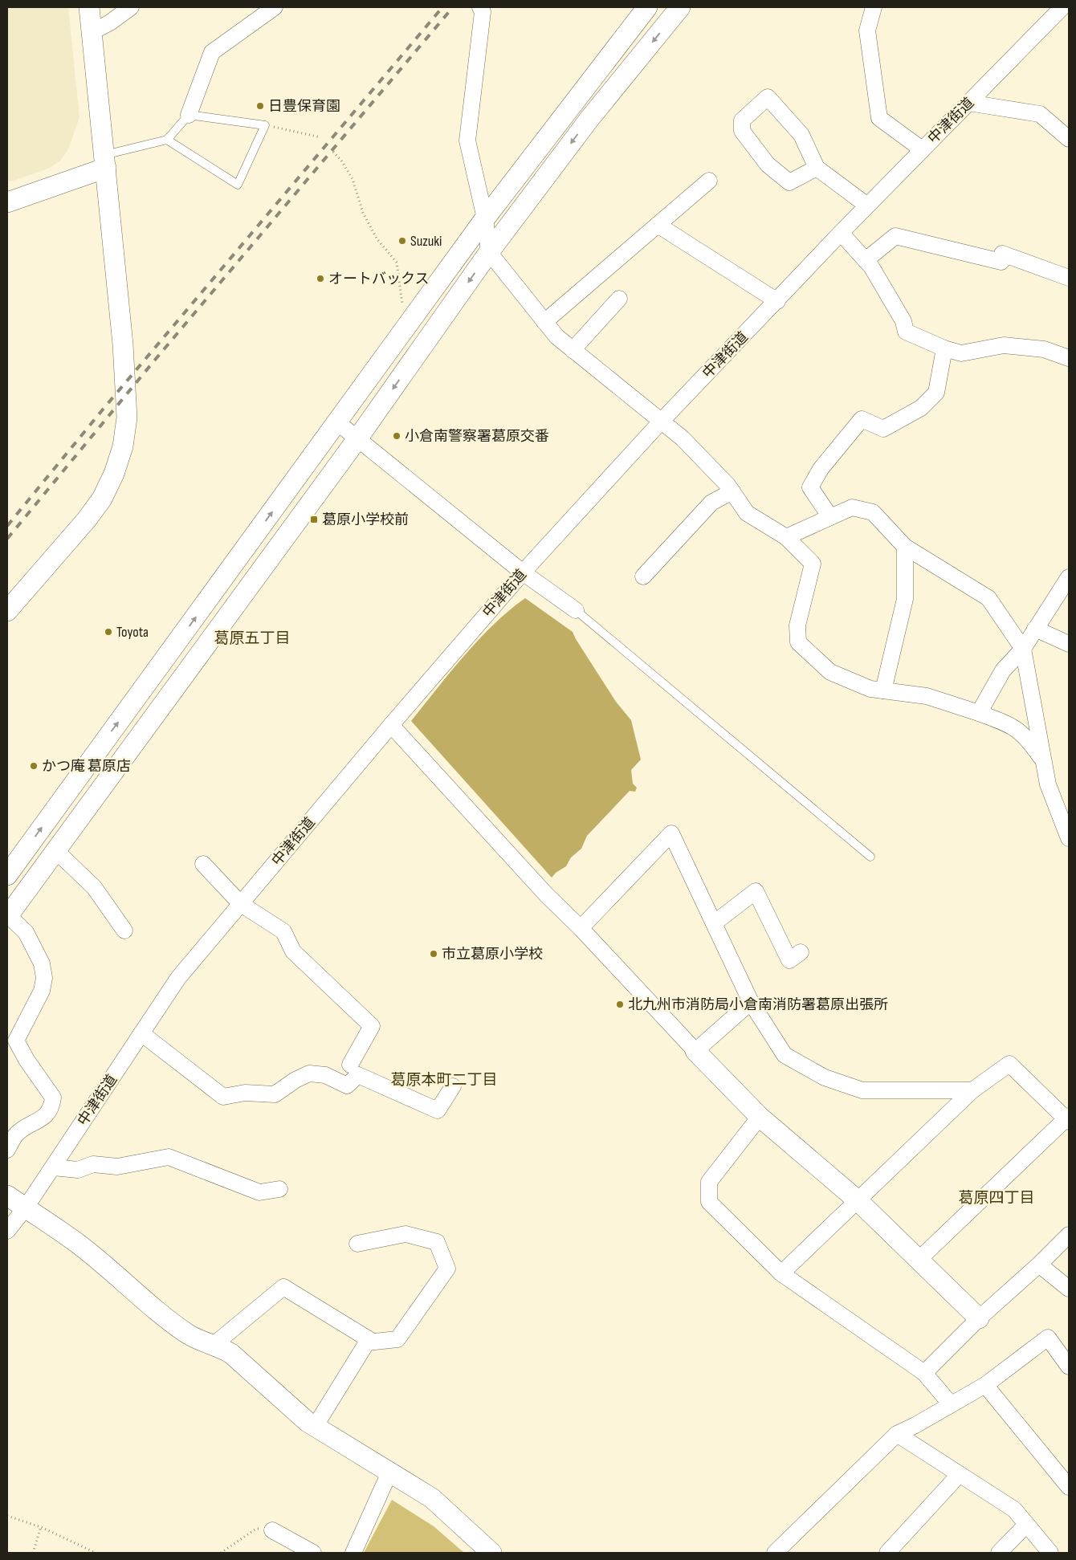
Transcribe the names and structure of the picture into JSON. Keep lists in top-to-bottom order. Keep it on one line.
{"streets":{"street":["中津街道"]},"districts":["葛原五丁目","葛原本町二丁目","葛原四丁目"],"places":{"other":["日豊保育園","Suzuki","オートバックス","小倉南警察署葛原交番","Toyota","かつ庵 葛原店","市立葛原小学校","北九州市消防局小倉南消防署葛原出張所"],"transit":["葛原小学校前"]}}
